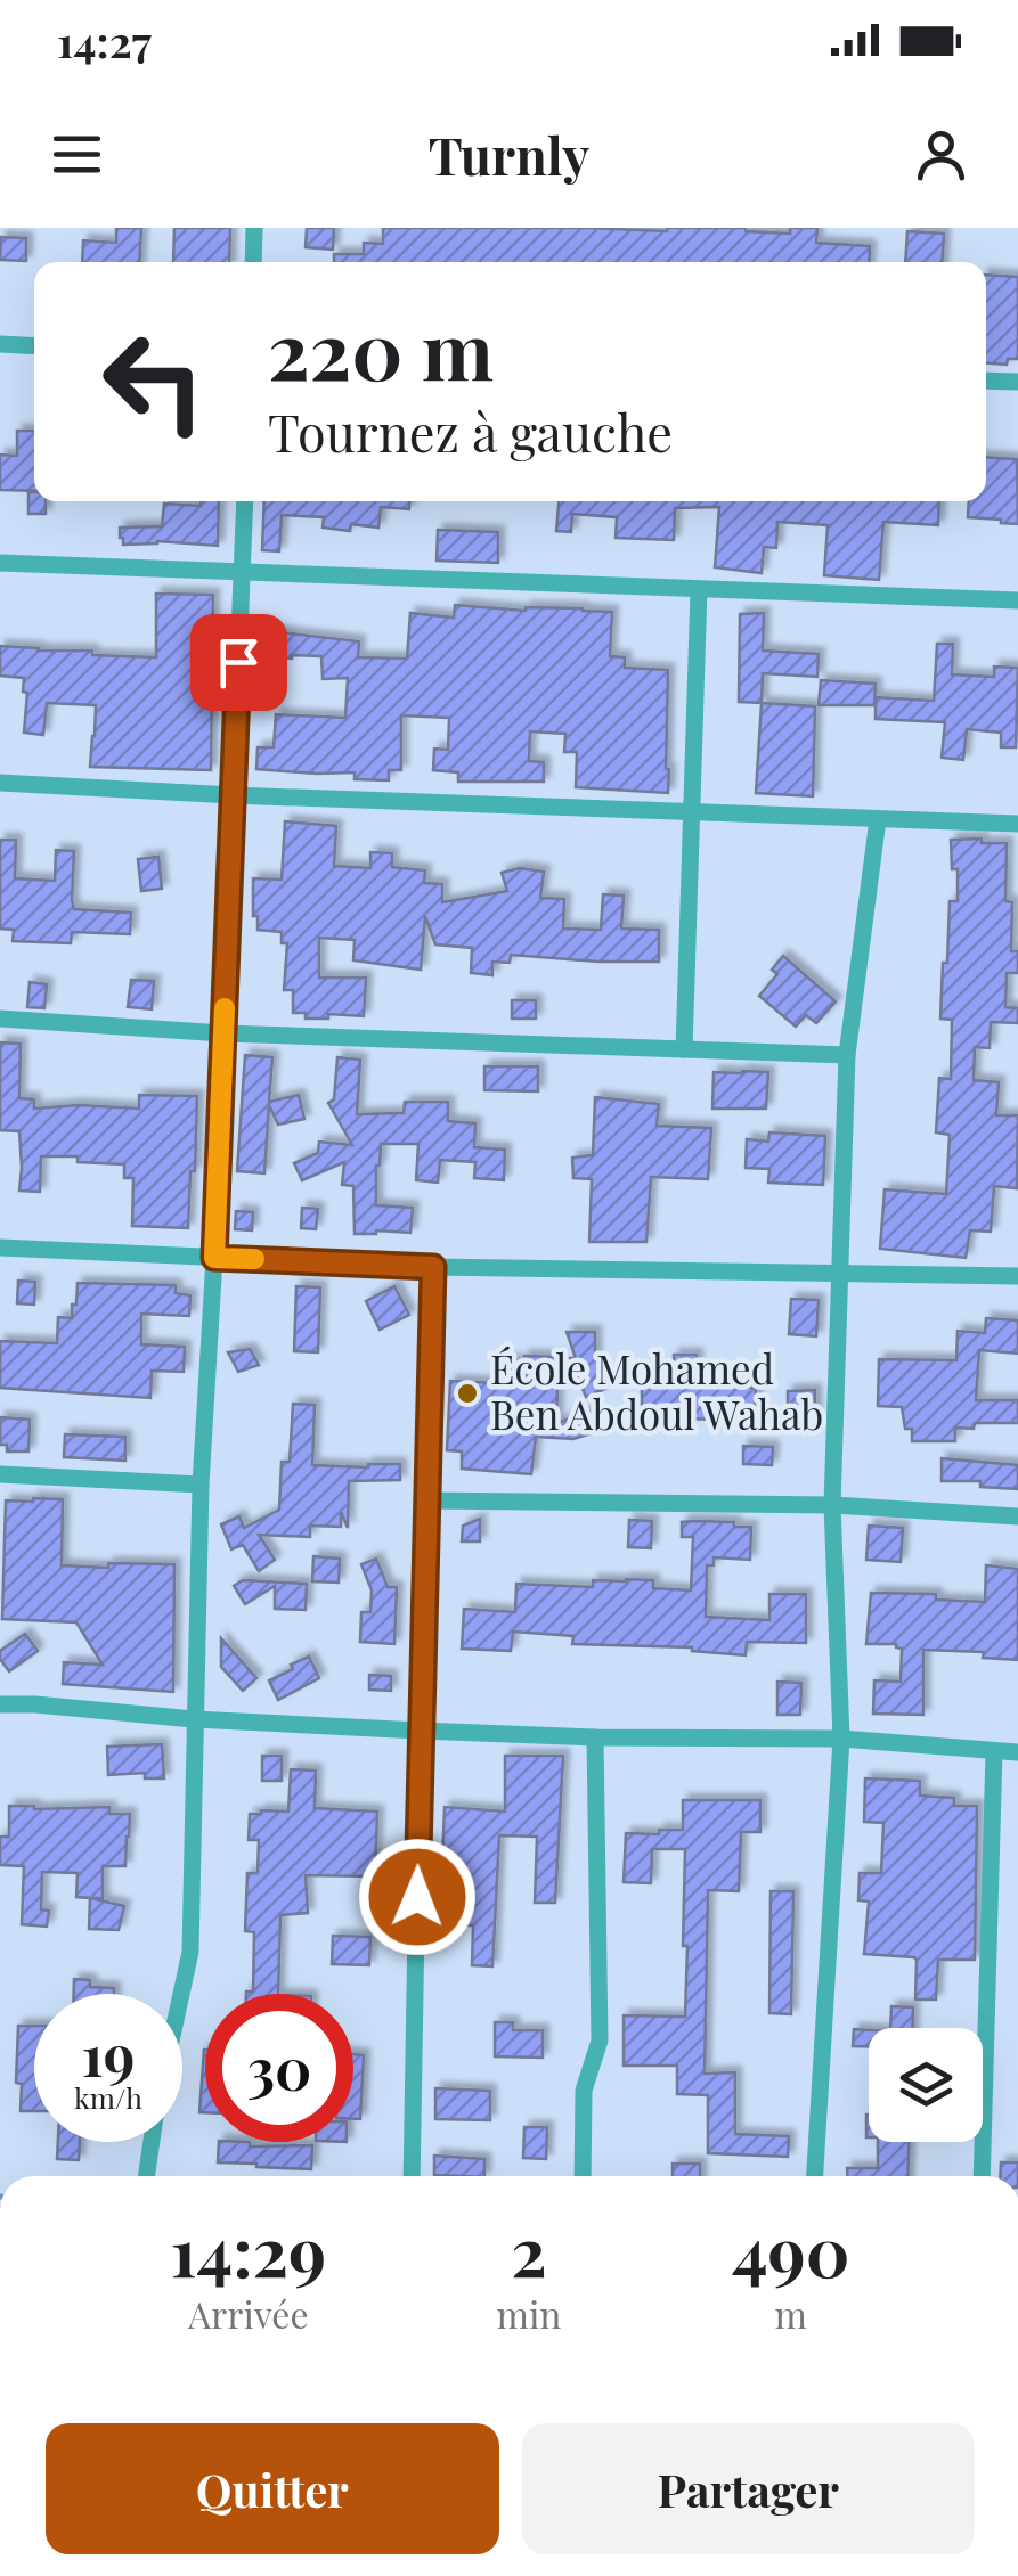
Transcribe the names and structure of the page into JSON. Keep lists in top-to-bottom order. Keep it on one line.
{"places":["École Mohamed Ben Abdoul Wahab"],"page":{"status":"14:27","header":"Turnly","turn":["220 m","Tournez à gauche"],"speed":"19 km/h","limit":"30","eta":["14:29","Arrivée","2","min","490","m"],"buttons":["Quitter","Partager"]}}
